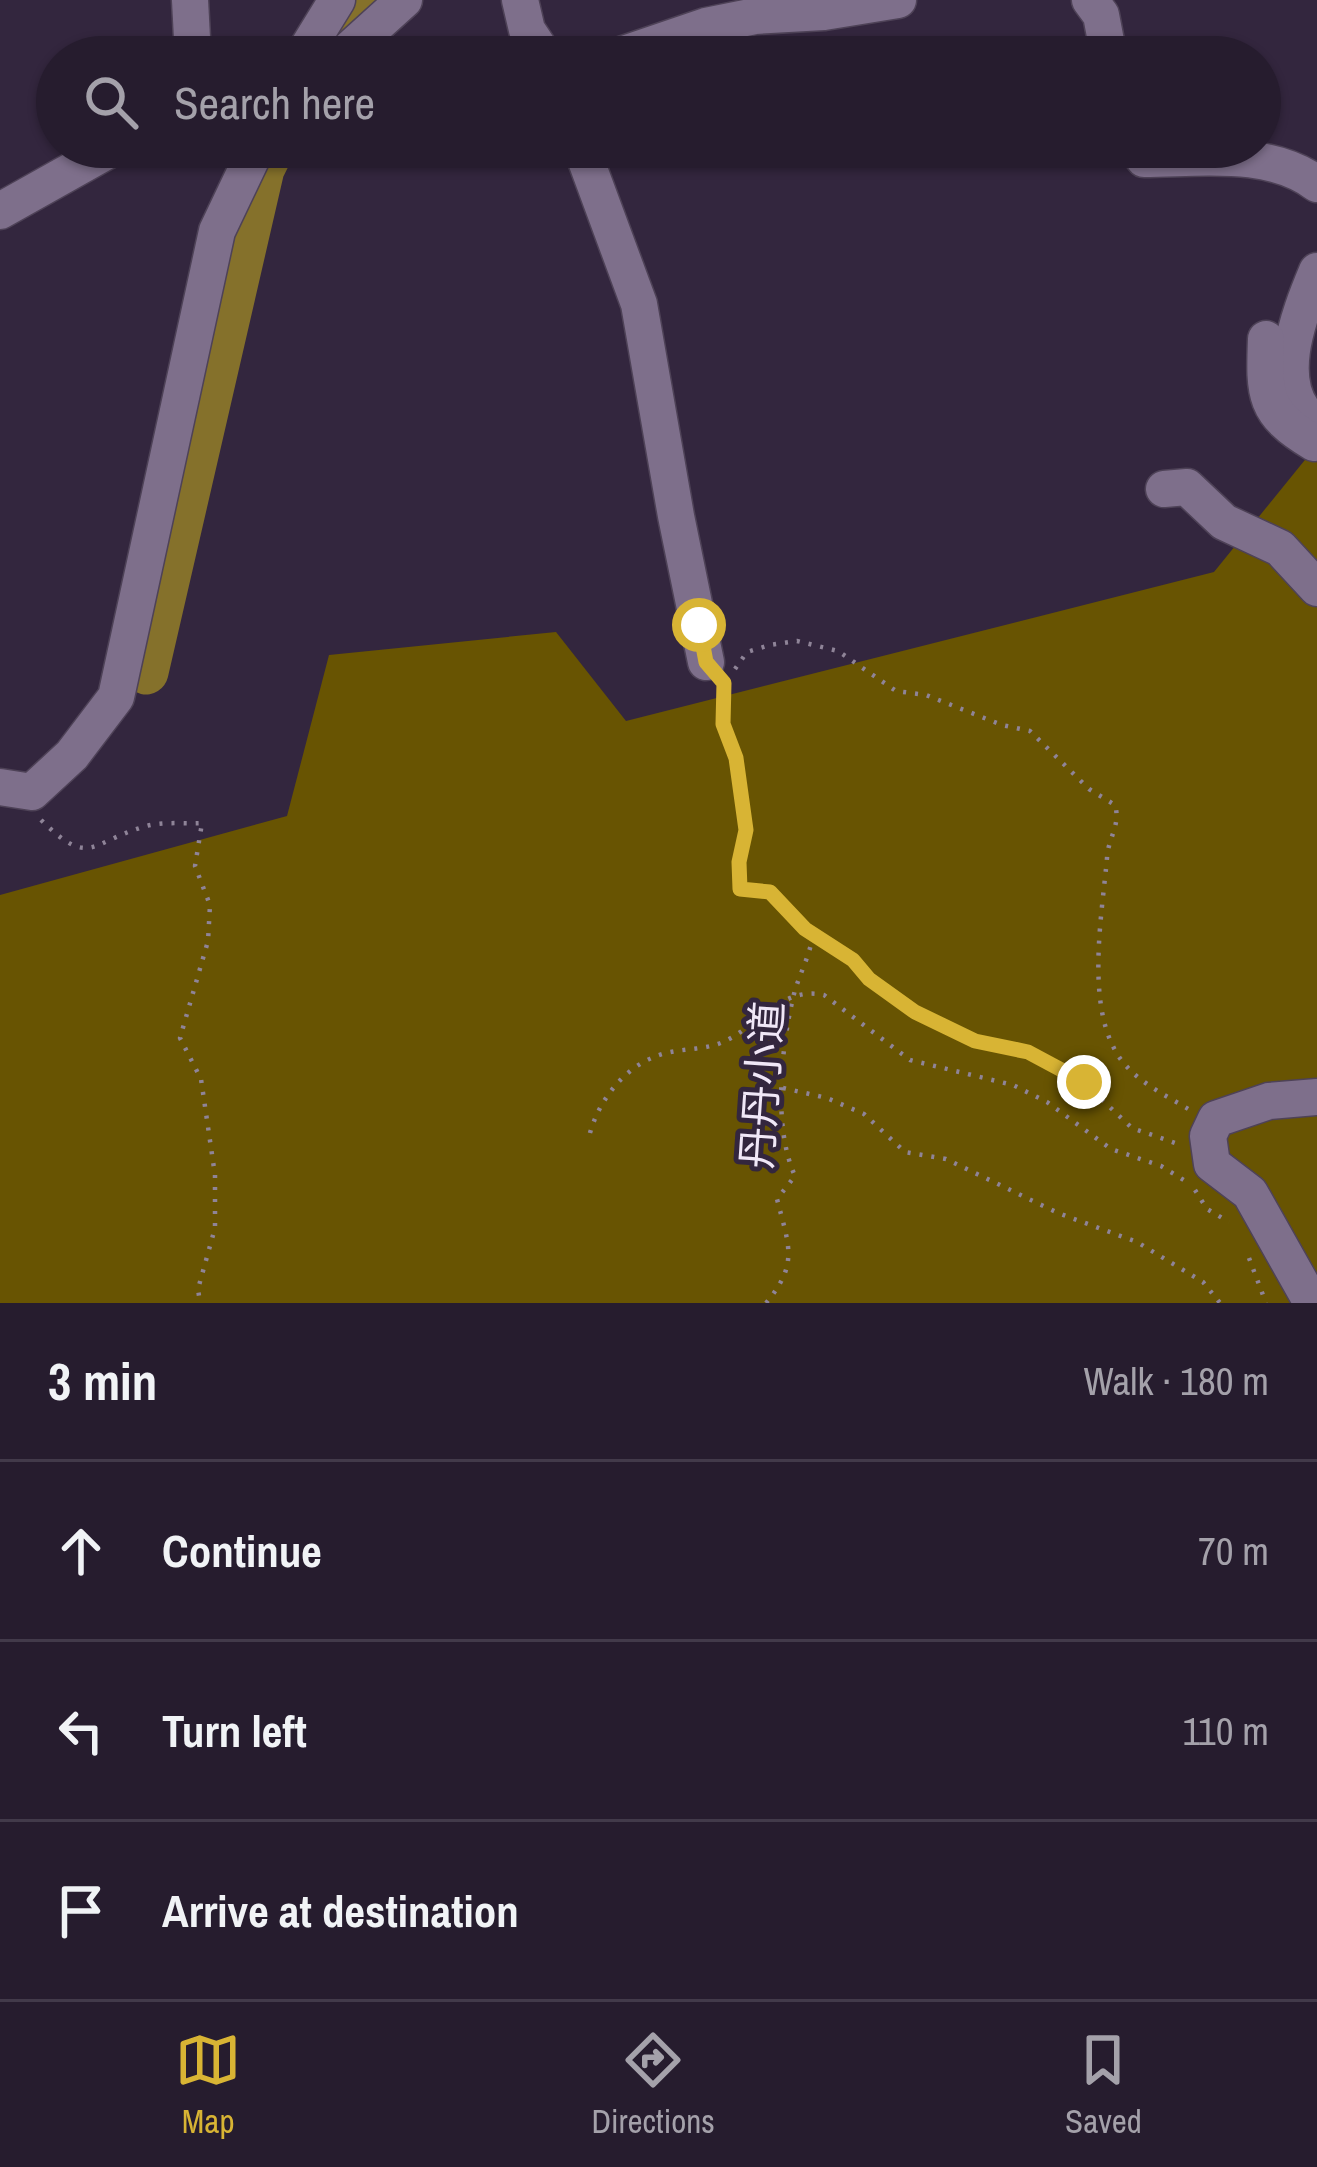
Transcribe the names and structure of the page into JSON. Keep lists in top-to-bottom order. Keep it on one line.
{"streets":{"path":["丹丹小道"]},"page":{"search":"Search here","heading":["3 min","Walk · 180 m"],"list":[["Continue","70 m"],["Turn left","110 m"],"Arrive at destination"],"nav":["Map","Directions","Saved"]}}
